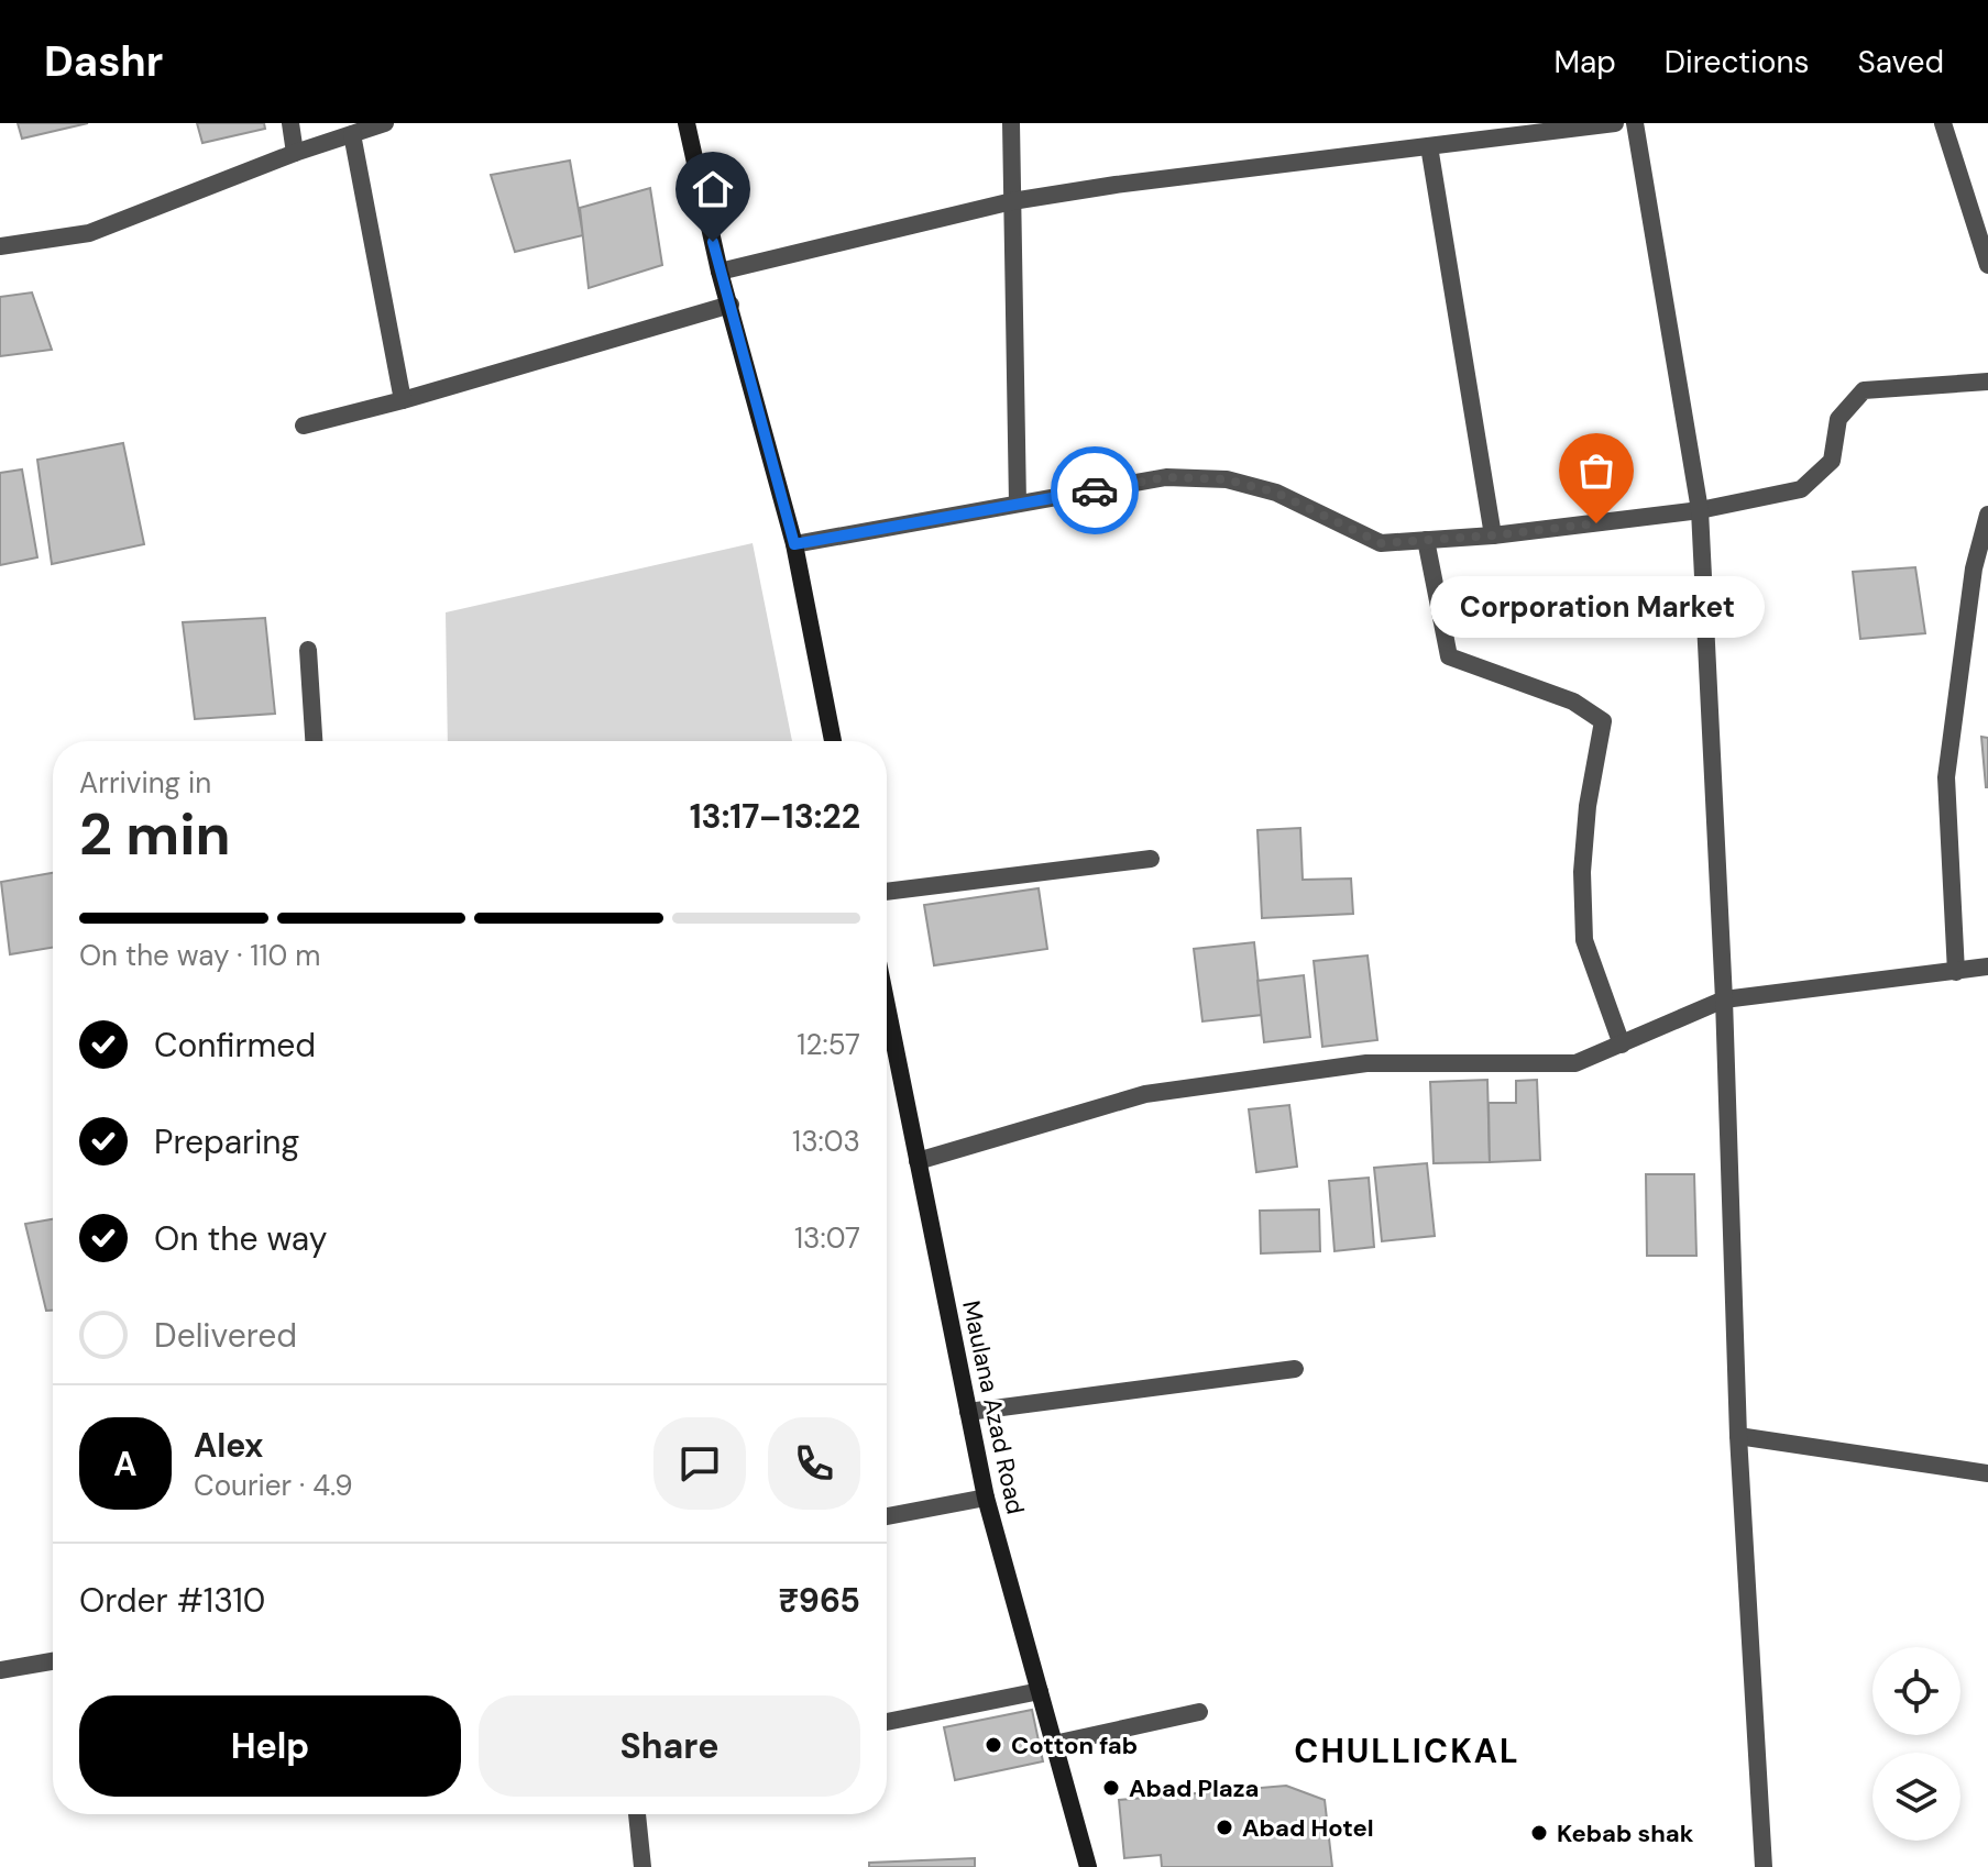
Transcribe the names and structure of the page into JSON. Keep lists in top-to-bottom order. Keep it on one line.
{"streets":{"main road":["Maulana Azad Road"]},"districts":["CHULLICKAL"],"places":["Corporation Market","Cotton fab","Abad Plaza","Abad Hotel","Kebab shak"],"page":{"header":"Dashr","nav":["Map","Directions","Saved"],"bubble":"Corporation Market","heading":["2 min","Arriving in","13:17–13:22"],"panel":["Alex","Courier · 4.9","Order #1310","₹965"],"bar":"On the way · 110 m","list":[["Confirmed","12:57"],["Preparing","13:03"],["On the way","13:07"],"Delivered"],"round":"A","buttons":["Help","Share"]}}
